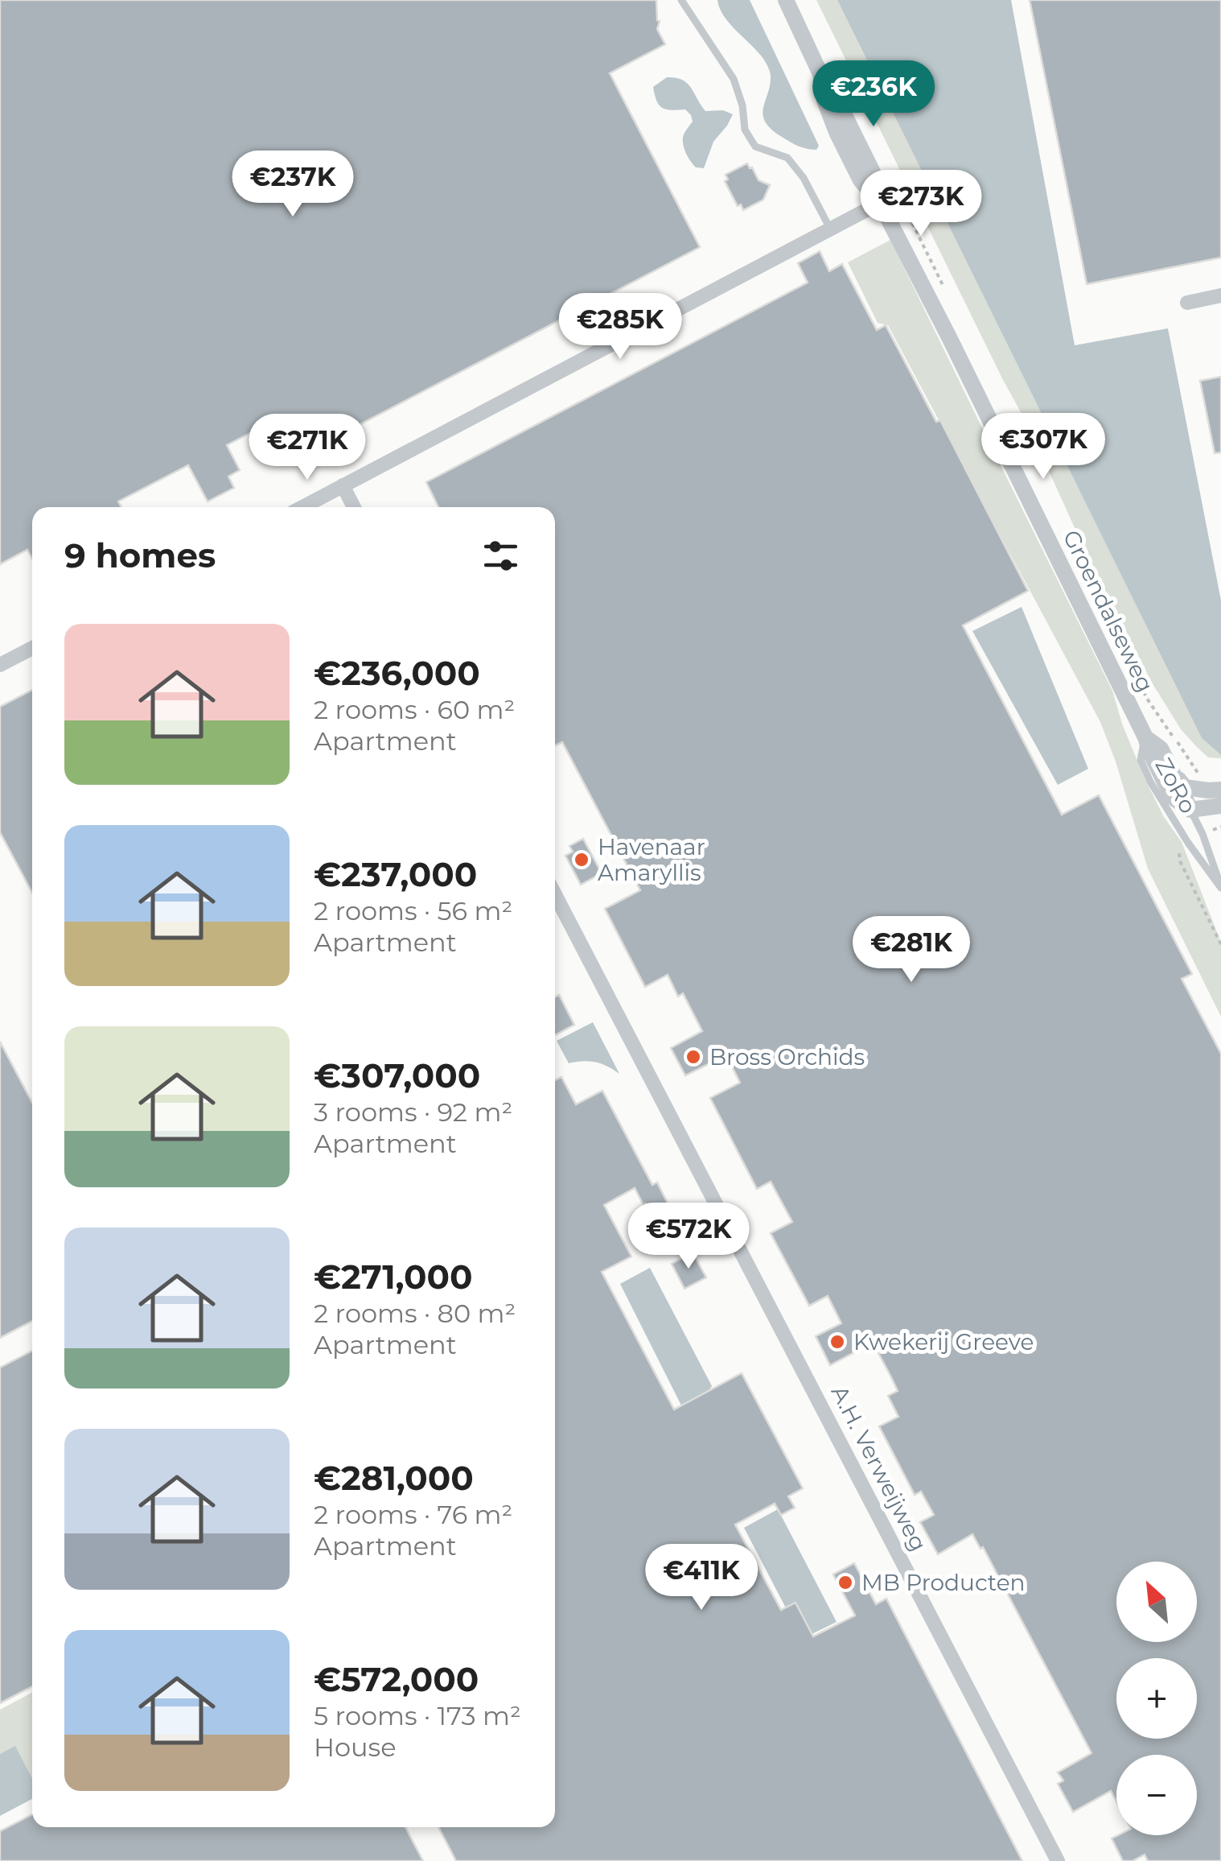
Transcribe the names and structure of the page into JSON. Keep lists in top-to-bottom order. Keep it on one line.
{"streets":{"street":["Groendalseweg","A.H. Verweijweg"],"lane":["ZoRo"]},"crossings":[["Groendalseweg","ZoRo"]],"places":["Havenaar Amaryllis","Bross Orchids","Kwekerij Greeve","MB Producten"],"north":"top left","page":{"price":["€236K","€237K","€273K","€285K","€307K","€271K","€281K","€572K","€411K"],"heading":"9 homes","list":[{"name":"€236,000","note":"2 rooms · 60 m² · Apartment"},{"name":"€237,000","note":"2 rooms · 56 m² · Apartment"},{"name":"€307,000","note":"3 rooms · 92 m² · Apartment"},{"name":"€271,000","note":"2 rooms · 80 m² · Apartment"},{"name":"€281,000","note":"2 rooms · 76 m² · Apartment"},{"name":"€572,000","note":"5 rooms · 173 m² · House"}],"map_buttons":["+","−"]}}
